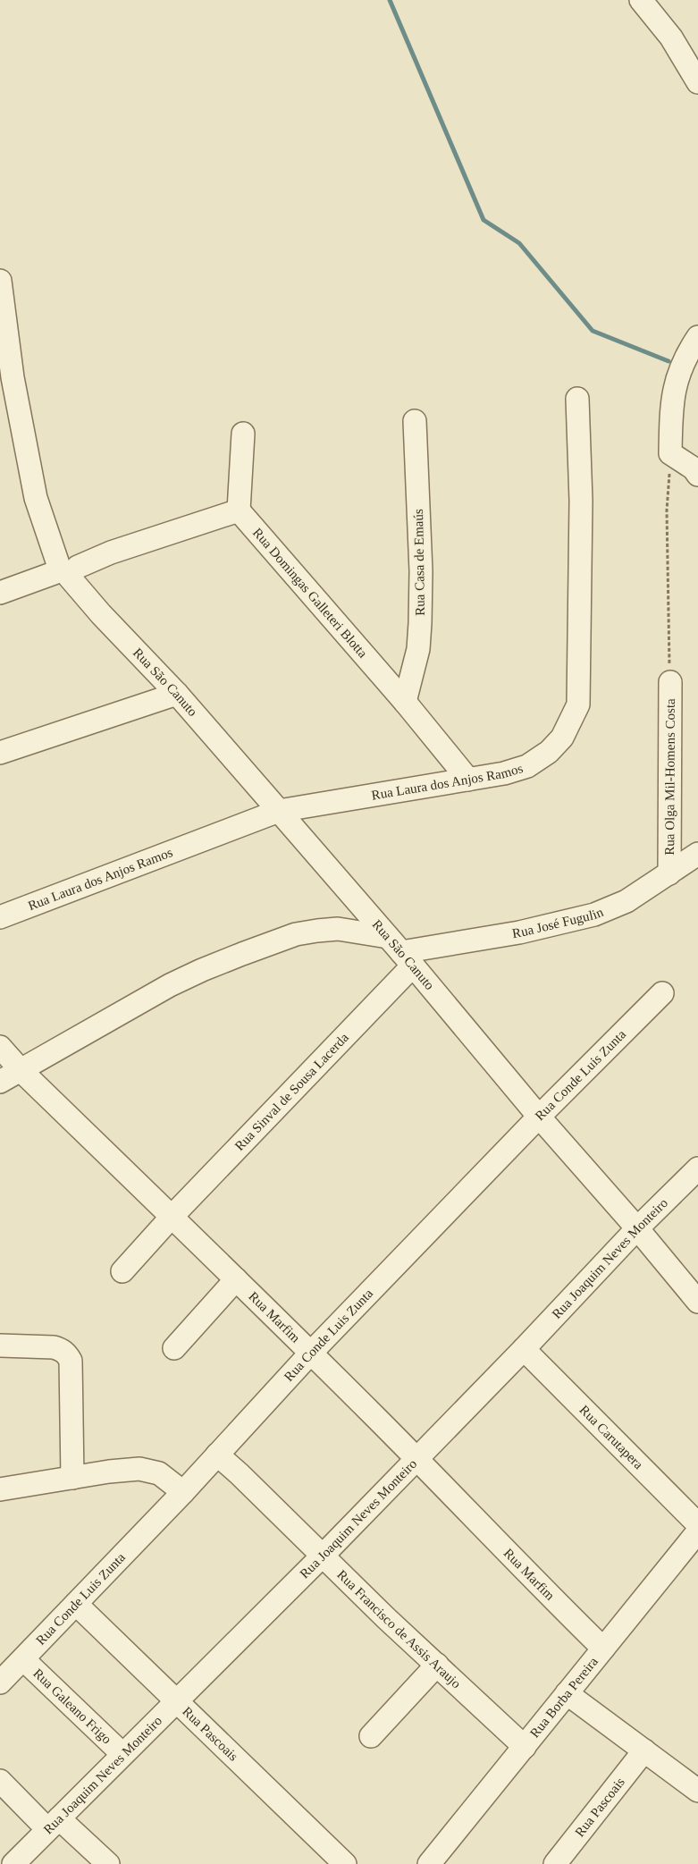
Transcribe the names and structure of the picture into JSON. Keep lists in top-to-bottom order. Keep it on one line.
{"streets":{"street":["Rua Casa de Emaús","Rua Domingas Galleteri Blotta","Rua São Canuto","Rua Olga Mil-Homens Costa","Rua Laura dos Anjos Ramos","Rua José Fugulin","Rua Conde Luis Zunta","Rua Sinval de Sousa Lacerda","Rua Joaquim Neves Monteiro","Rua Marfim","Rua Carutapera","Rua Francisco de Assis Araujo","Rua Borba Pereira","Rua Galeano Frigo","Rua Pascoais"]},"crossings":[["Rua Casa de Emaús","Rua Domingas Galleteri Blotta"],["Rua Domingas Galleteri Blotta","Rua Laura dos Anjos Ramos"],["Rua São Canuto","Rua Laura dos Anjos Ramos"],["Rua São Canuto","Rua José Fugulin"],["Rua São Canuto","Rua Conde Luis Zunta"],["Rua São Canuto","Rua Sinval de Sousa Lacerda"],["Rua São Canuto","Rua Joaquim Neves Monteiro"],["Rua Olga Mil-Homens Costa","Rua José Fugulin"],["Rua José Fugulin","Rua Sinval de Sousa Lacerda"],["Rua José Fugulin","Rua Marfim"],["Rua Conde Luis Zunta","Rua Marfim"],["Rua Conde Luis Zunta","Rua Francisco de Assis Araujo"],["Rua Conde Luis Zunta","Rua Galeano Frigo"],["Rua Conde Luis Zunta","Rua Pascoais"],["Rua Sinval de Sousa Lacerda","Rua Marfim"],["Rua Joaquim Neves Monteiro","Rua Marfim"],["Rua Joaquim Neves Monteiro","Rua Carutapera"],["Rua Joaquim Neves Monteiro","Rua Francisco de Assis Araujo"],["Rua Joaquim Neves Monteiro","Rua Galeano Frigo"],["Rua Joaquim Neves Monteiro","Rua Pascoais"],["Rua Marfim","Rua Borba Pereira"],["Rua Francisco de Assis Araujo","Rua Borba Pereira"]]}
